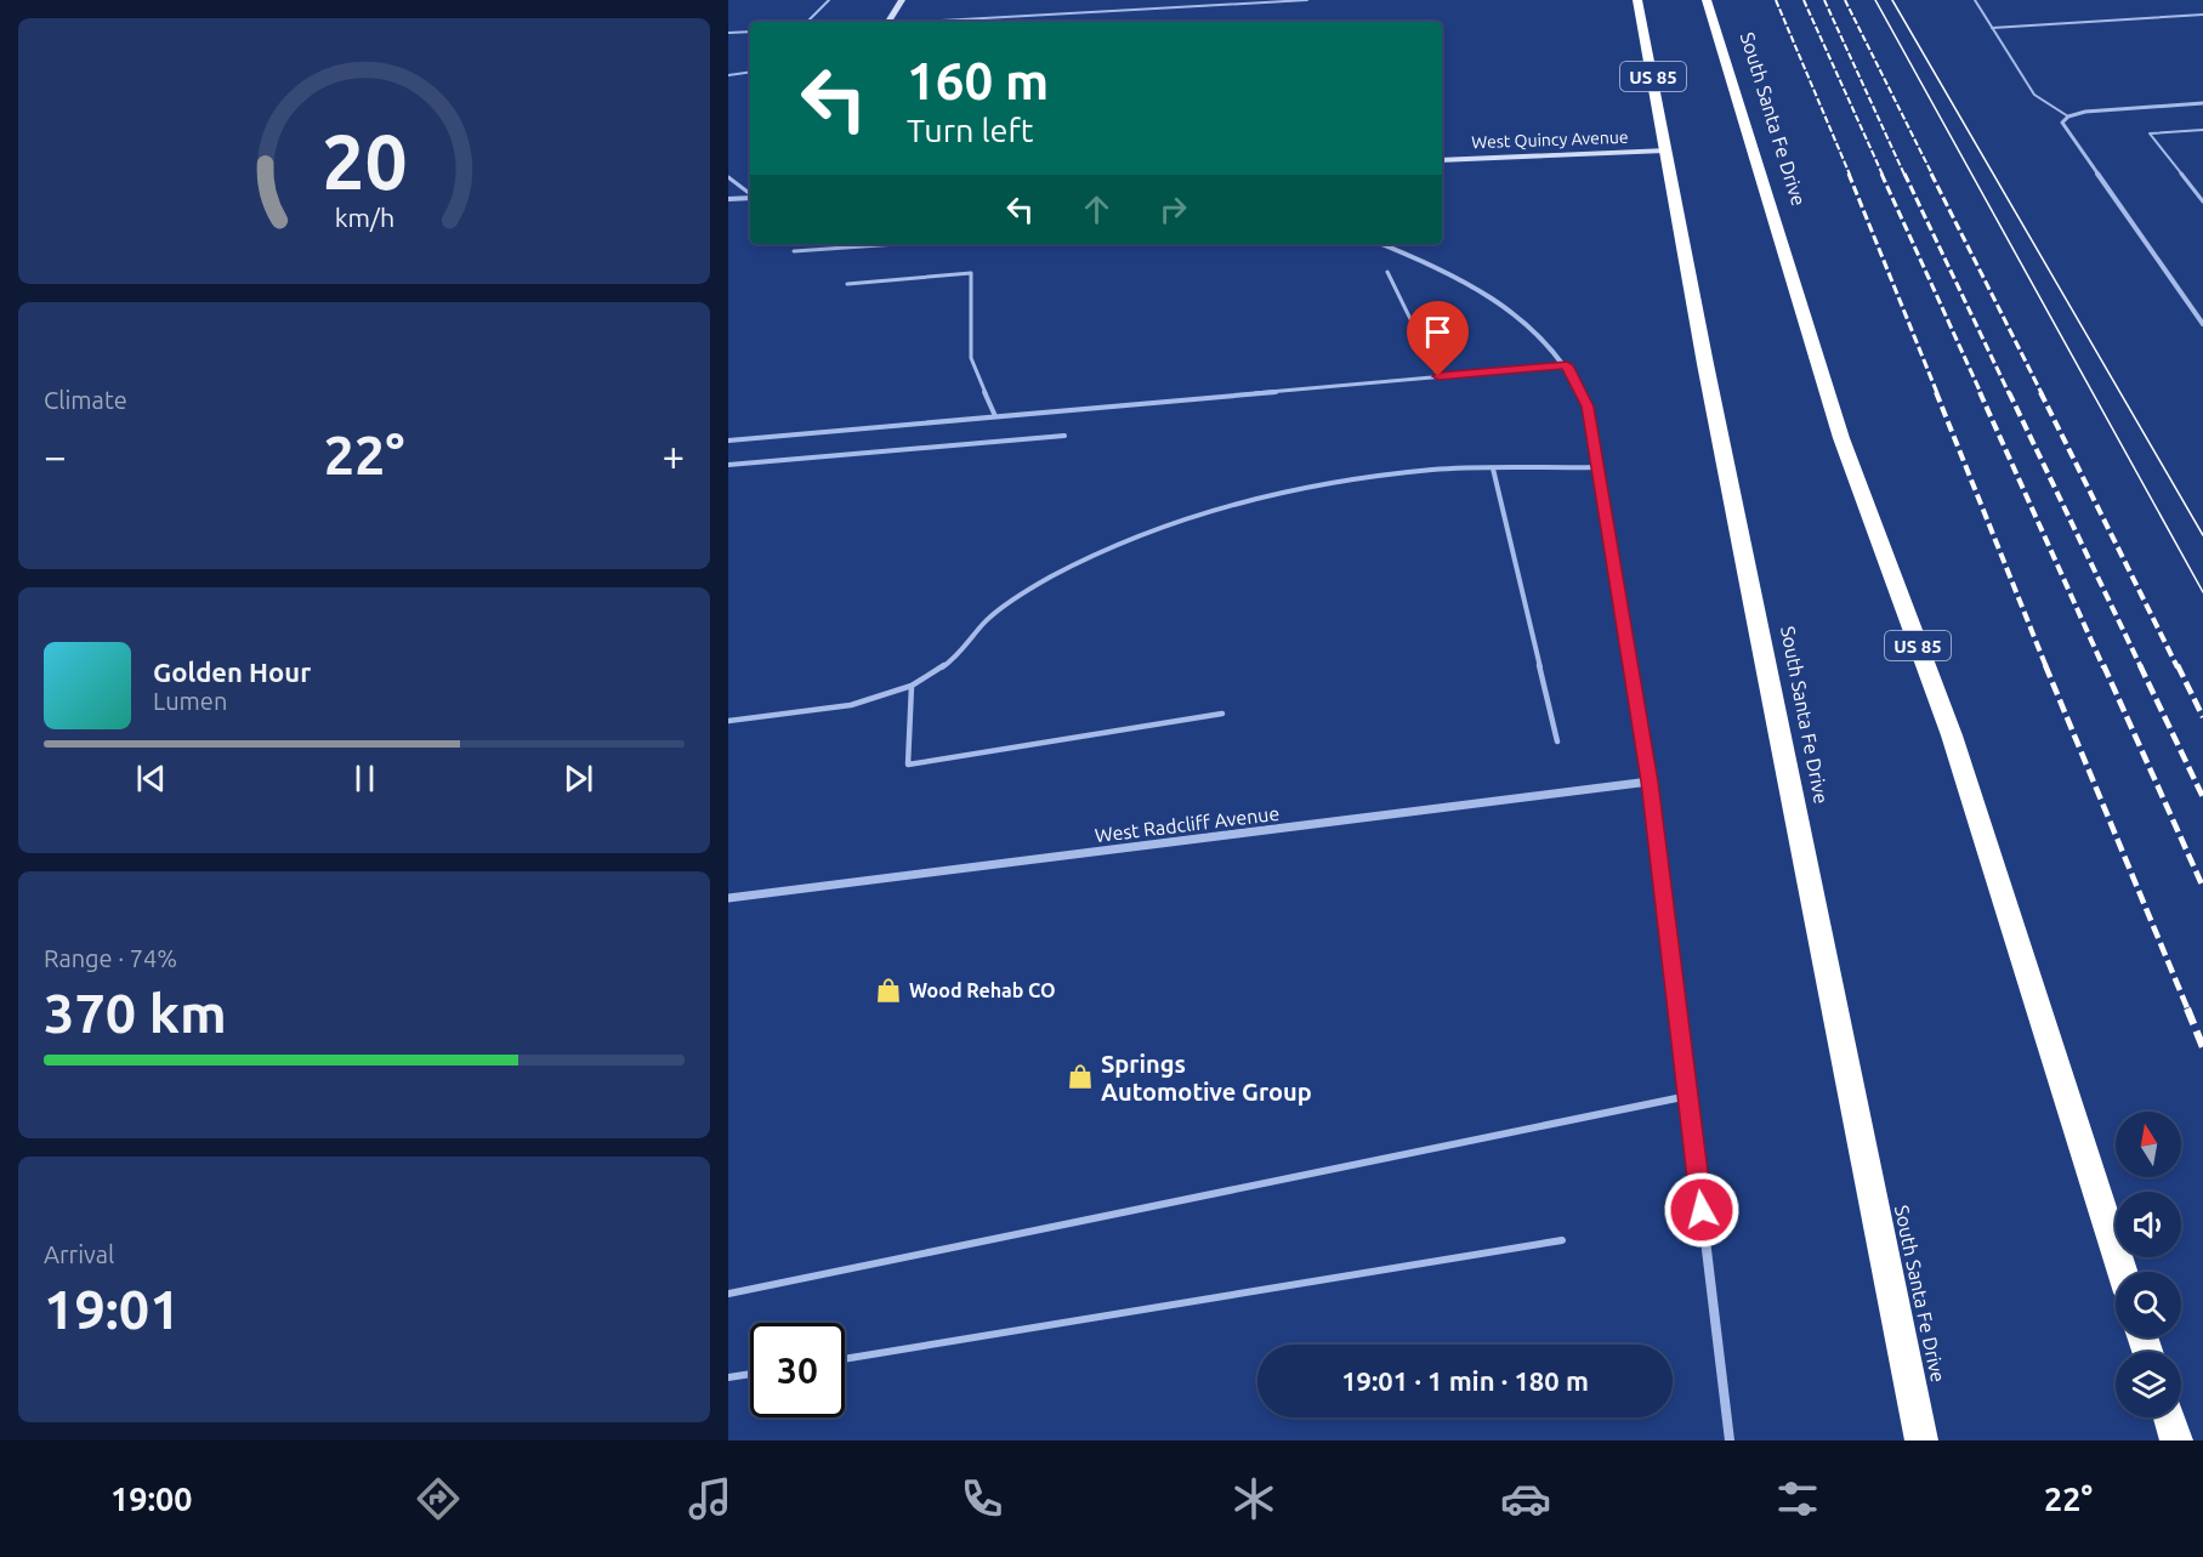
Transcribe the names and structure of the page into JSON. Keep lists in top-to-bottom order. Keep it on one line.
{"streets":{"highway":["US 85","South Santa Fe Drive"],"street":["West Quincy Avenue","West Radcliff Avenue"]},"crossings":[["South Santa Fe Drive","West Quincy Avenue"]],"places":{"shop":["Wood Rehab CO","Springs Automotive Group"]},"north":"top","page":{"turn":["160 m","Turn left"],"tile":["Climate",["Range · 74%","370 km"],["Arrival","19:01"]],"heat":["−","22°","+"],"song":["Golden Hour","Lumen"],"limit":"30","trip":"19:01 · 1 min · 180 m","tabs":["19:00","22°"],"gauge":["20","km/h"]}}
